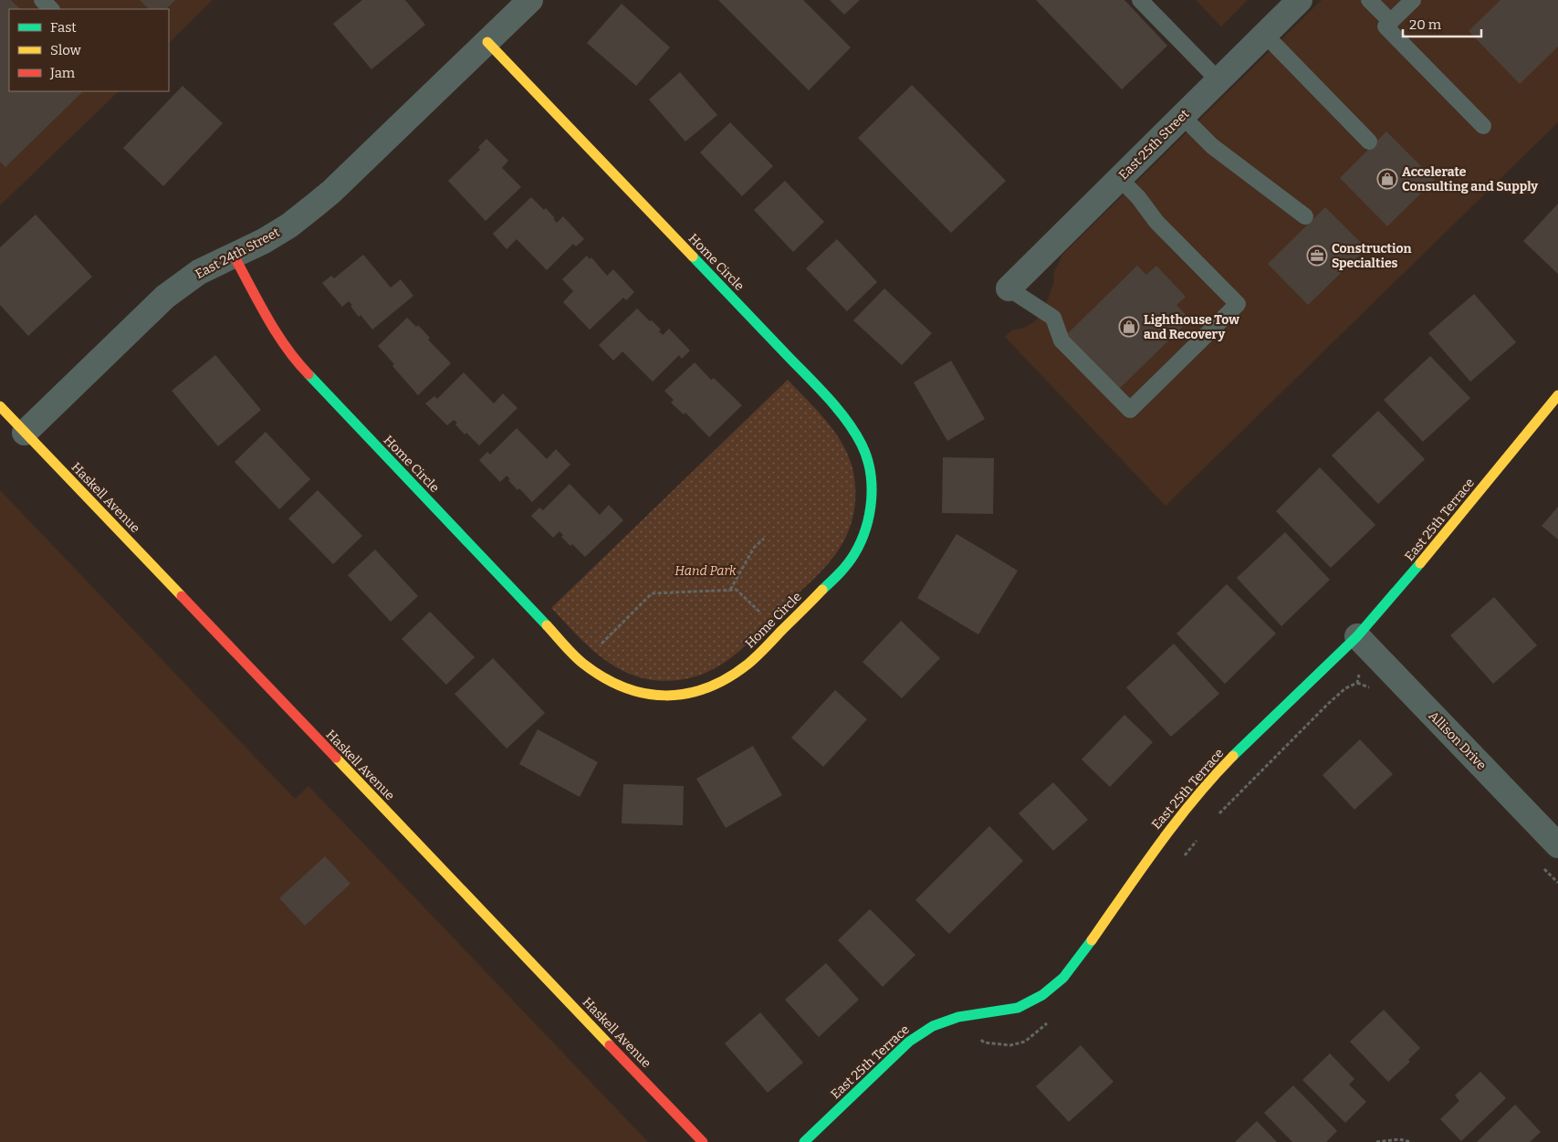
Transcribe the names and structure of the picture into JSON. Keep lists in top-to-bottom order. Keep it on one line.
{"streets":{"street":["East 25th Street","East 24th Street","Home Circle","Haskell Avenue","East 25th Terrace","Allison Drive"]},"crossings":[["East 24th Street","Home Circle"],["East 24th Street","Haskell Avenue"],["East 25th Terrace","Allison Drive"]],"parks":["Hand Park"],"places":{"shop":["Accelerate Consulting and Supply","Lighthouse Tow and Recovery"],"office":["Construction Specialties"]},"legend":["Fast","Slow","Jam"],"scale_bar":"20 m"}
